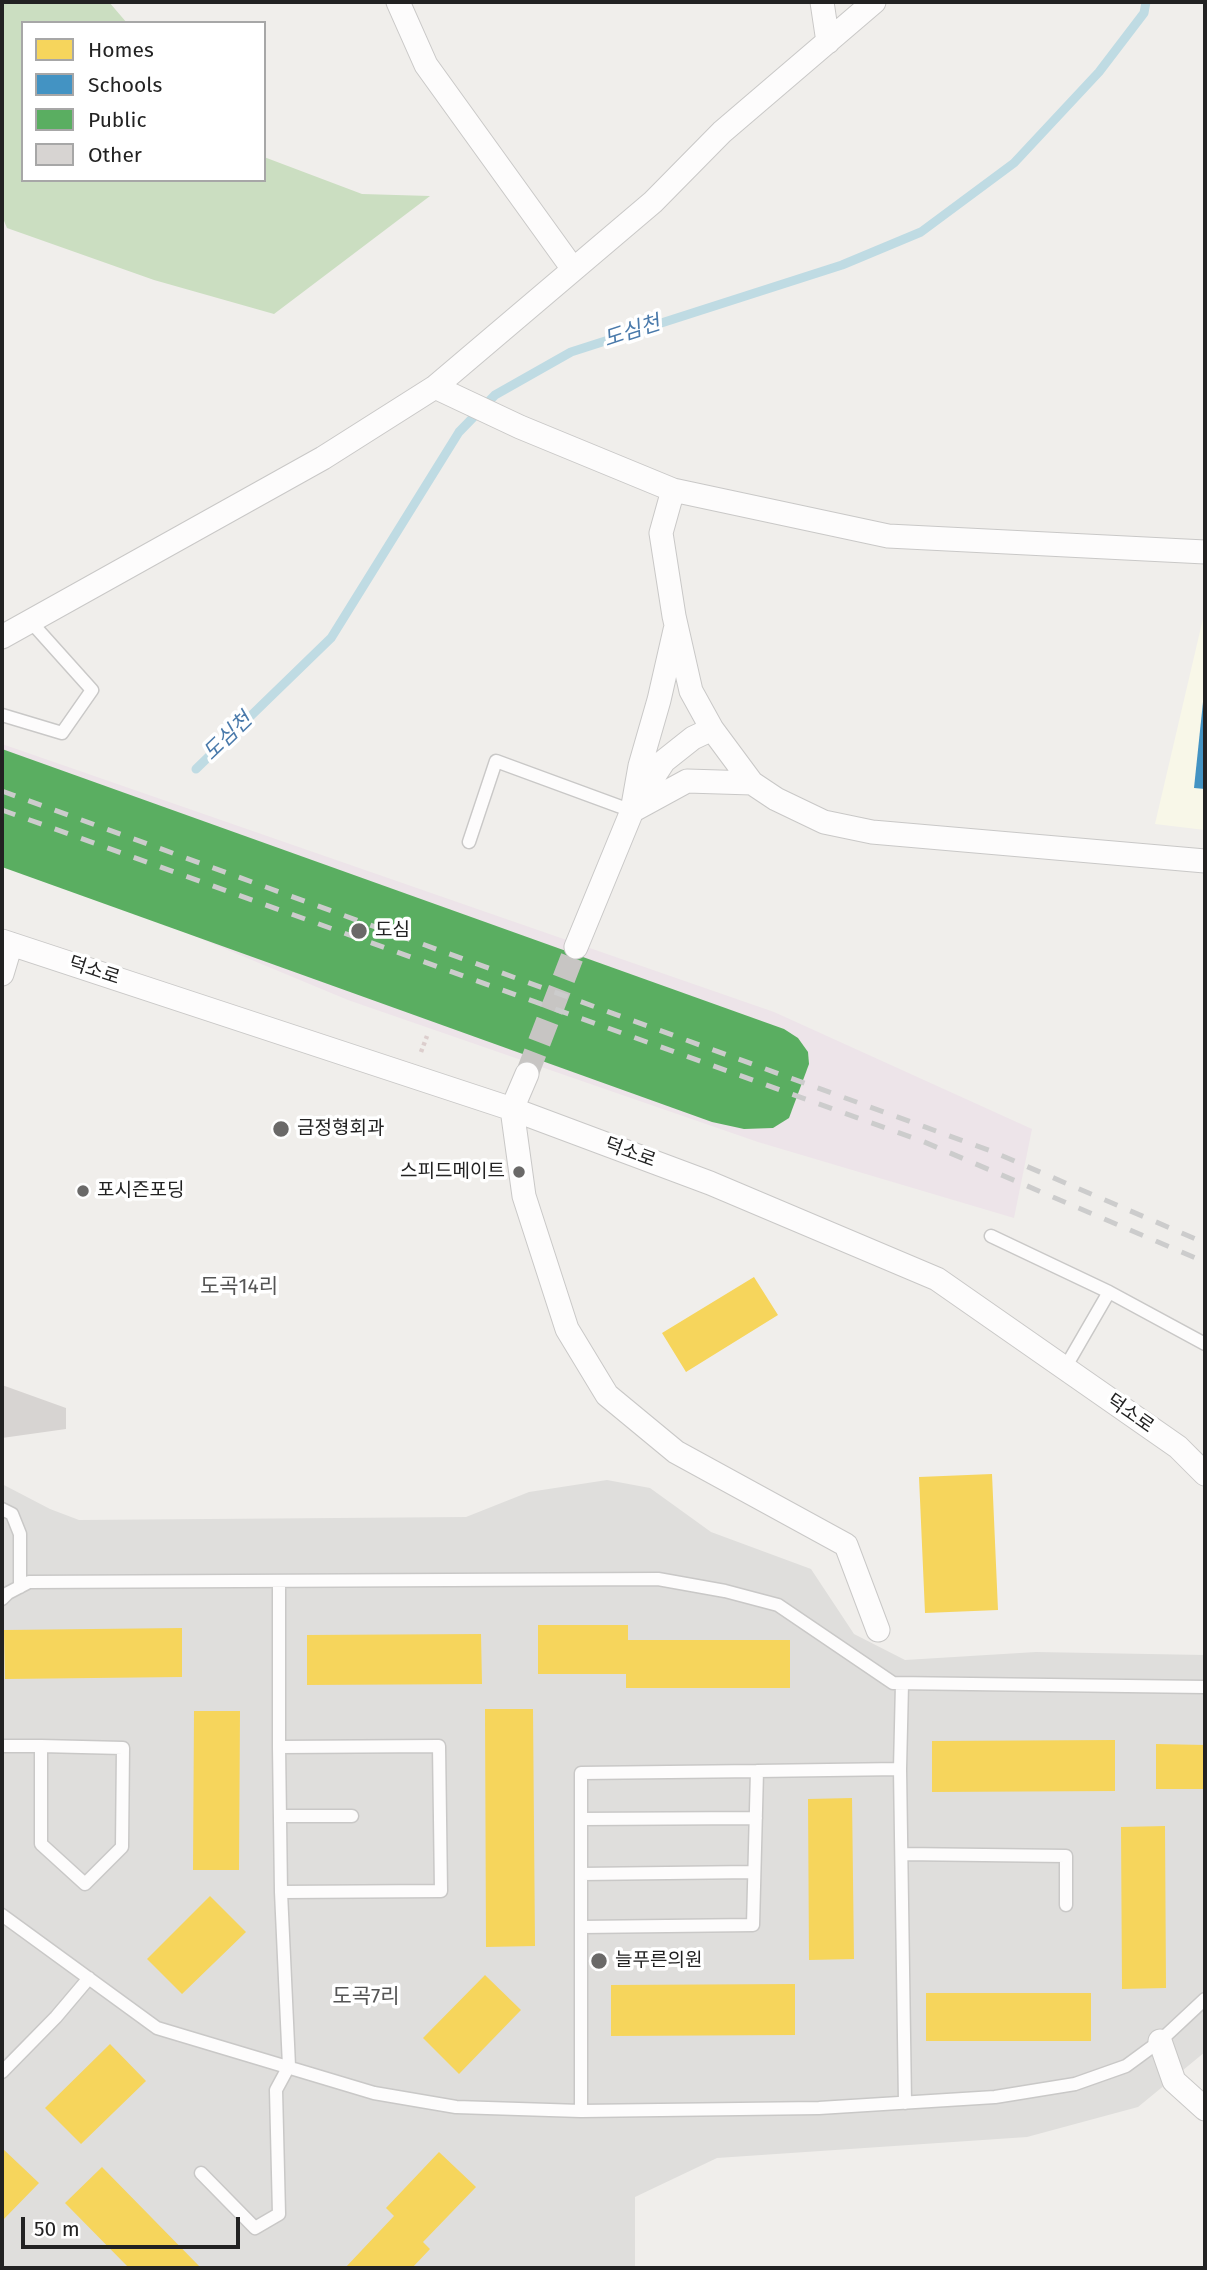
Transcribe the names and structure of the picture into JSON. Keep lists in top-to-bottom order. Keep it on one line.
{"streets":{"street":["덕소로"]},"districts":["도곡14리","도곡7리"],"water":["도심천"],"places":["도심","금정형회과","스피드메이트","포시즌포딩","늘푸른의원"],"legend":["Homes","Schools","Public","Other"],"scale_bar":"50 m"}
